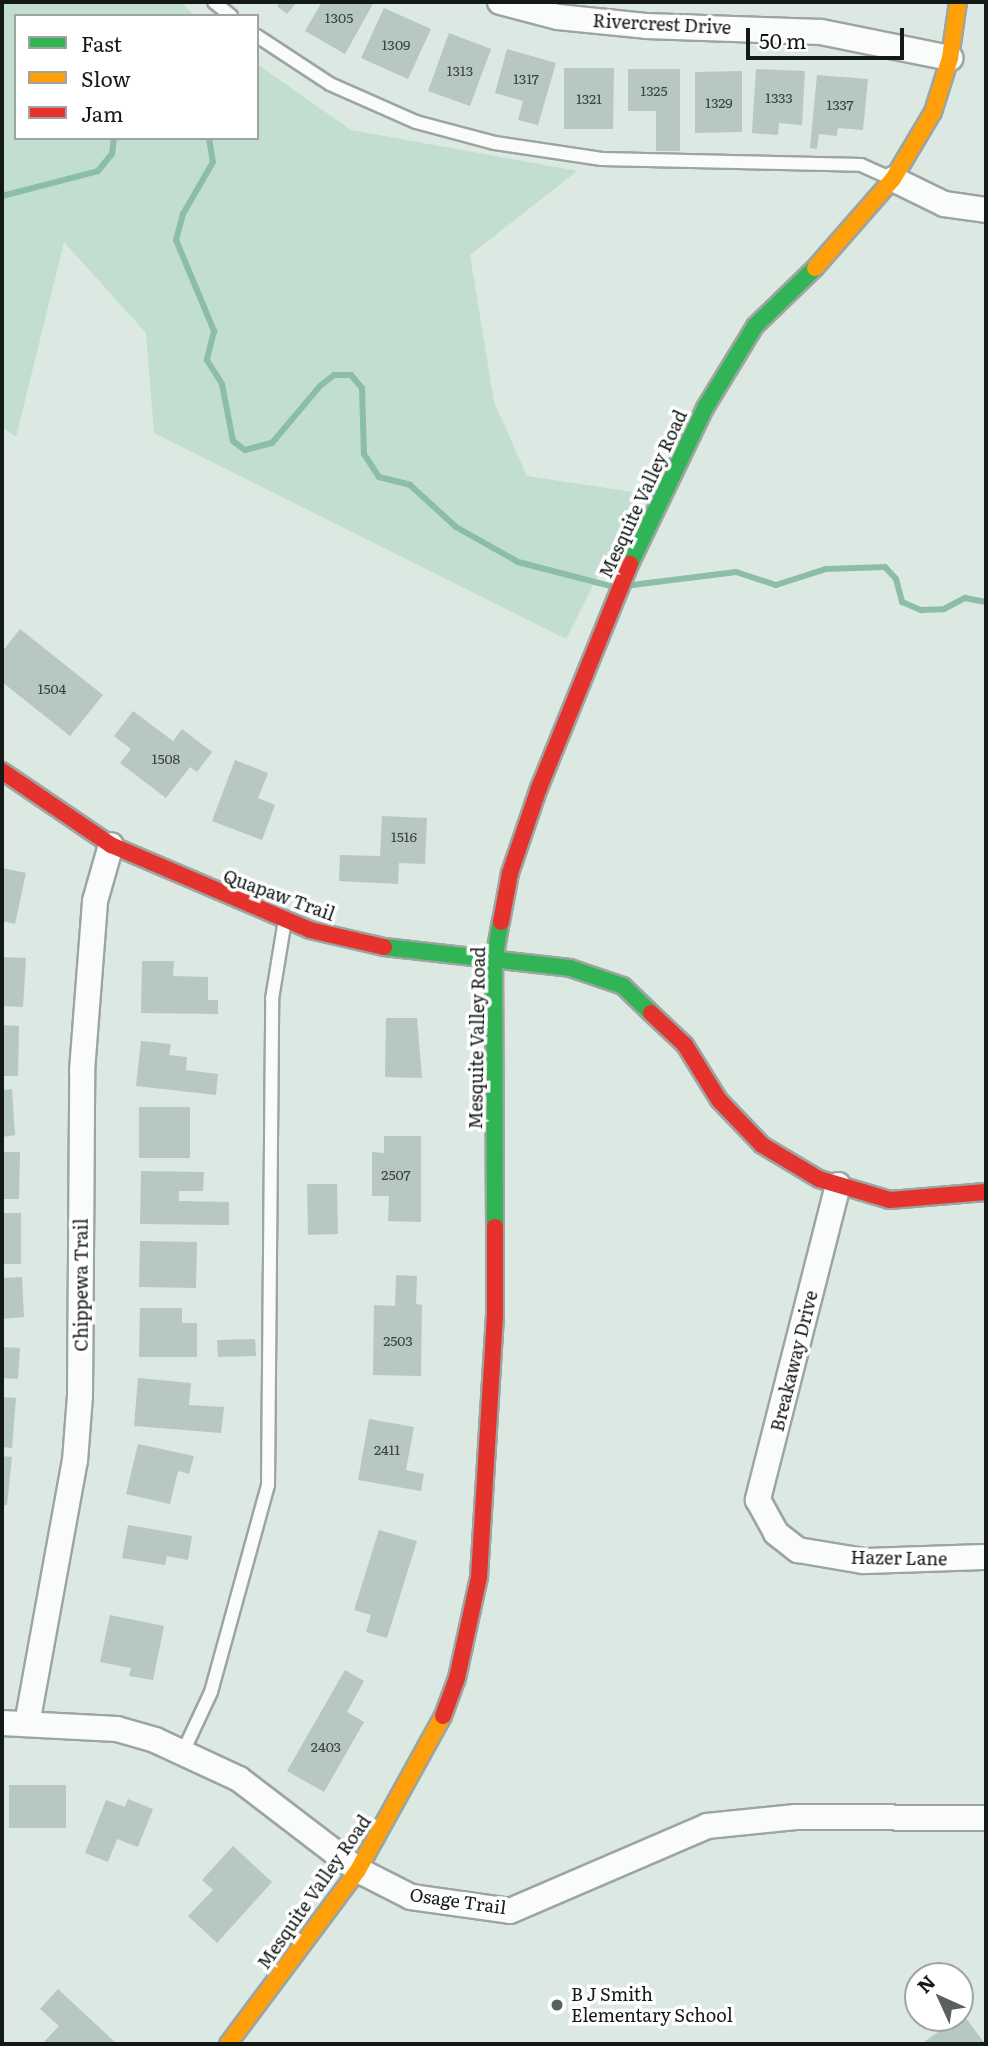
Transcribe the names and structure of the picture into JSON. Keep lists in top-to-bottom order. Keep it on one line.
{"streets":{"street":["Rivercrest Drive","Mesquite Valley Road","Quapaw Trail","Chippewa Trail","Breakaway Drive","Hazer Lane","Osage Trail"]},"crossings":[["Rivercrest Drive","Mesquite Valley Road"],["Mesquite Valley Road","Quapaw Trail"],["Mesquite Valley Road","Osage Trail"],["Quapaw Trail","Chippewa Trail"],["Quapaw Trail","Breakaway Drive"],["Chippewa Trail","Osage Trail"],["Breakaway Drive","Hazer Lane"]],"places":["B J Smith Elementary School"],"house_numbers":["1305","1309","1313","1317","1325","1333","1321","1329","1337","1504","1508","1516","2507","2503","2411","2403"],"legend":["Fast","Slow","Jam"],"scale_bar":"50 m","north":"top left"}
